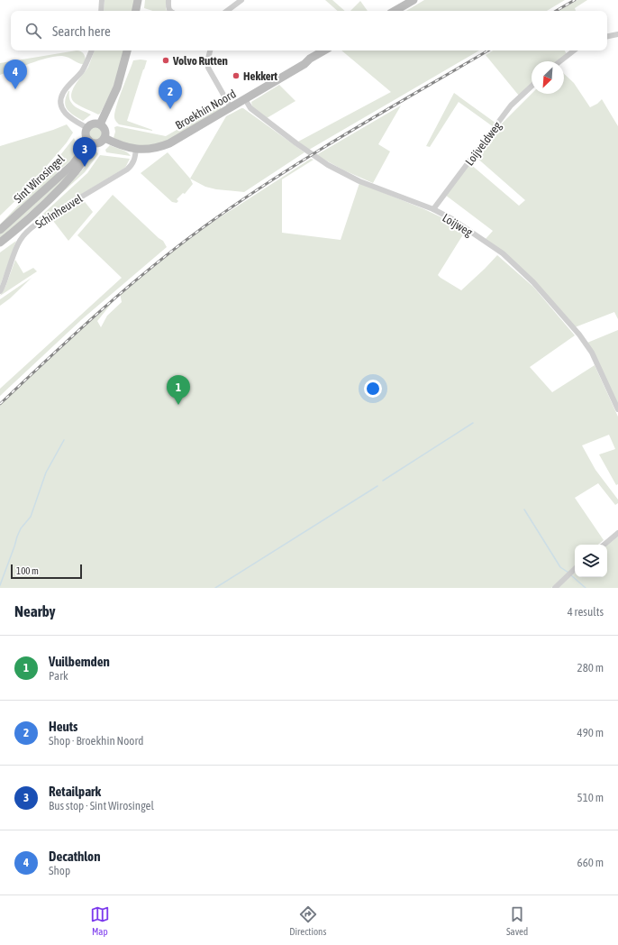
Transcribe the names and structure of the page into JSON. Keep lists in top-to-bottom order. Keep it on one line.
{"streets":{"main road":["Broekhin Noord","Sint Wirosingel"],"street":["Loijveldweg","Schinheuvel","Loijweg"]},"crossings":[["Broekhin Noord","Sint Wirosingel"],["Broekhin Noord","Schinheuvel"],["Broekhin Noord","Loijweg"],["Loijveldweg","Loijweg"]],"places":["Volvo Rutten","Hekkert"],"scale_bar":"100 m","north":"bottom left","page":{"search":"Search here","pins":["4","2","3","1"],"scale":"100 m","heading":["Nearby","4 results"],"list":[{"mark":"1","name":"Vuilbemden","note":"Park","value":"280 m"},{"mark":"2","name":"Heuts","note":"Shop · Broekhin Noord","value":"490 m"},{"mark":"3","name":"Retailpark","note":"Bus stop · Sint Wirosingel","value":"510 m"},{"mark":"4","name":"Decathlon","note":"Shop","value":"660 m"}],"nav":["Map","Directions","Saved"]}}
